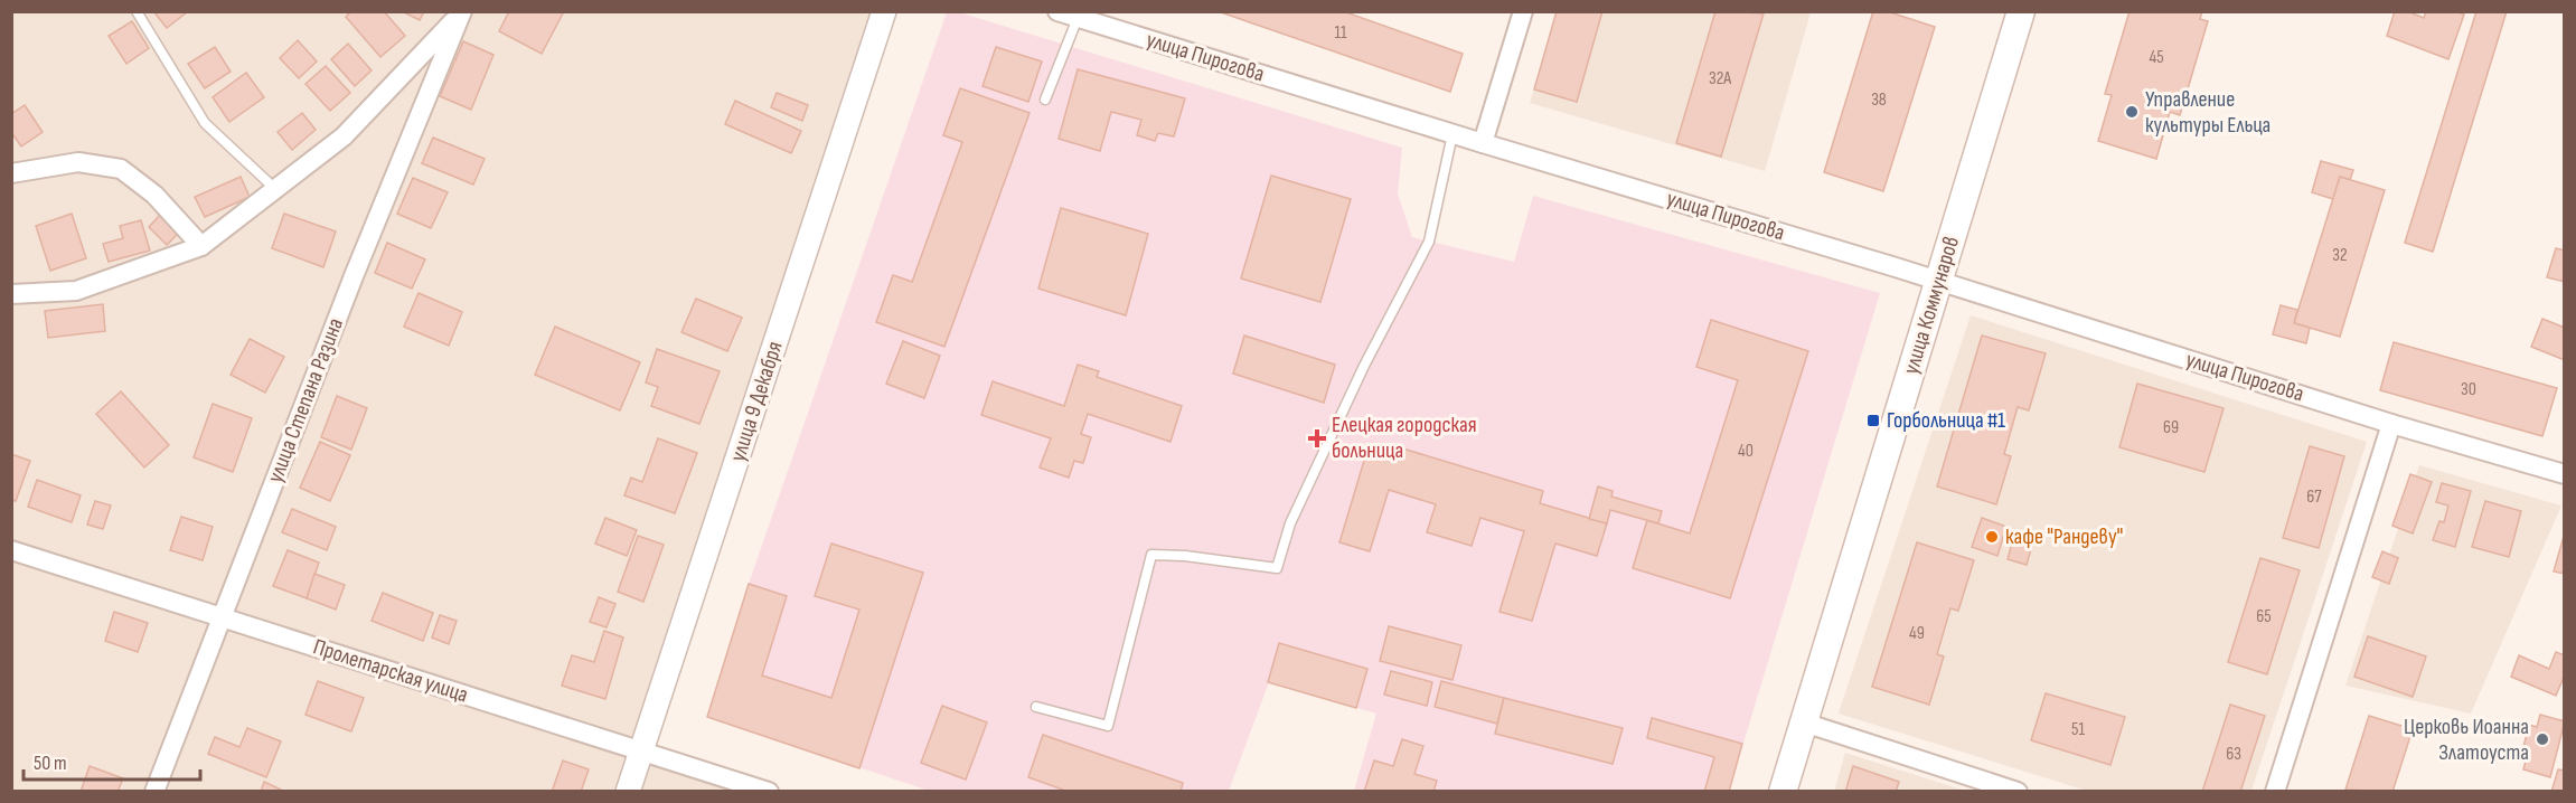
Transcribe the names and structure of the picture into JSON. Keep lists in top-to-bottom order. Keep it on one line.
{"streets":{"main road":["улица Коммунаров"],"street":["улица Пирогова","улица Степана Разина","улица 9 Декабря","Пролетарская улица"]},"crossings":[["улица Пирогова","улица Коммунаров"],["улица Степана Разина","Пролетарская улица"],["улица 9 Декабря","Пролетарская улица"]],"places":{"other":["Управление культуры Ельца","кафе \"Рандеву\"","Церковь Иоанна Златоуста"],"transit":["Горбольница #1"],"health":["Елецкая городская больница"]},"house_numbers":["11","45","32А","38","32","30","69","40","67","65","49","51","63"],"scale_bar":"50 m"}
